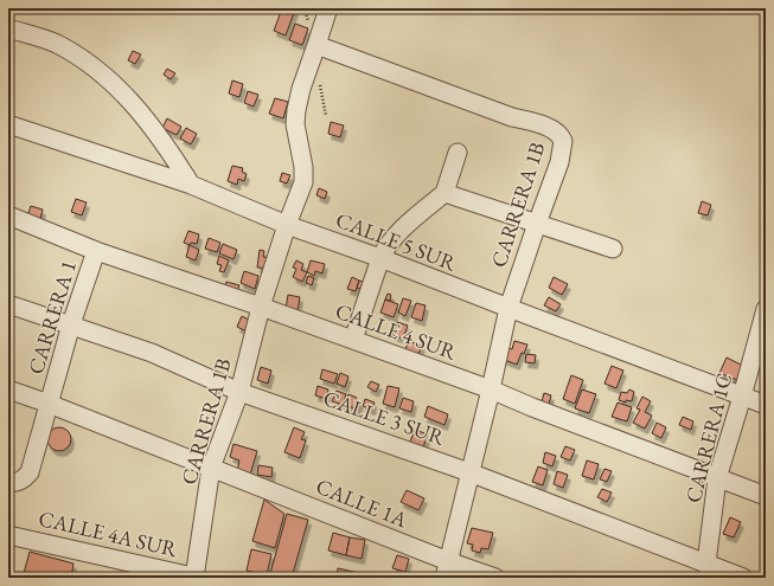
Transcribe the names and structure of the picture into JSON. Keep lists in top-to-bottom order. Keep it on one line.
{"streets":{"street":["CARRERA 1B","CALLE 5 SUR","CARRERA 1","CALLE 4 SUR","CALLE 3 SUR","CARRERA 1C","CALLE 1A","CALLE 4A SUR"]},"crossings":[["CARRERA 1B","CALLE 5 SUR"],["CARRERA 1B","CALLE 4 SUR"],["CARRERA 1B","CALLE 3 SUR"],["CARRERA 1B","CALLE 1A"],["CARRERA 1B","CALLE 4A SUR"],["CALLE 5 SUR","CARRERA 1C"],["CARRERA 1","CALLE 4 SUR"],["CARRERA 1","CALLE 3 SUR"],["CARRERA 1","CALLE 1A"],["CALLE 4 SUR","CARRERA 1C"],["CALLE 3 SUR","CARRERA 1C"]]}
